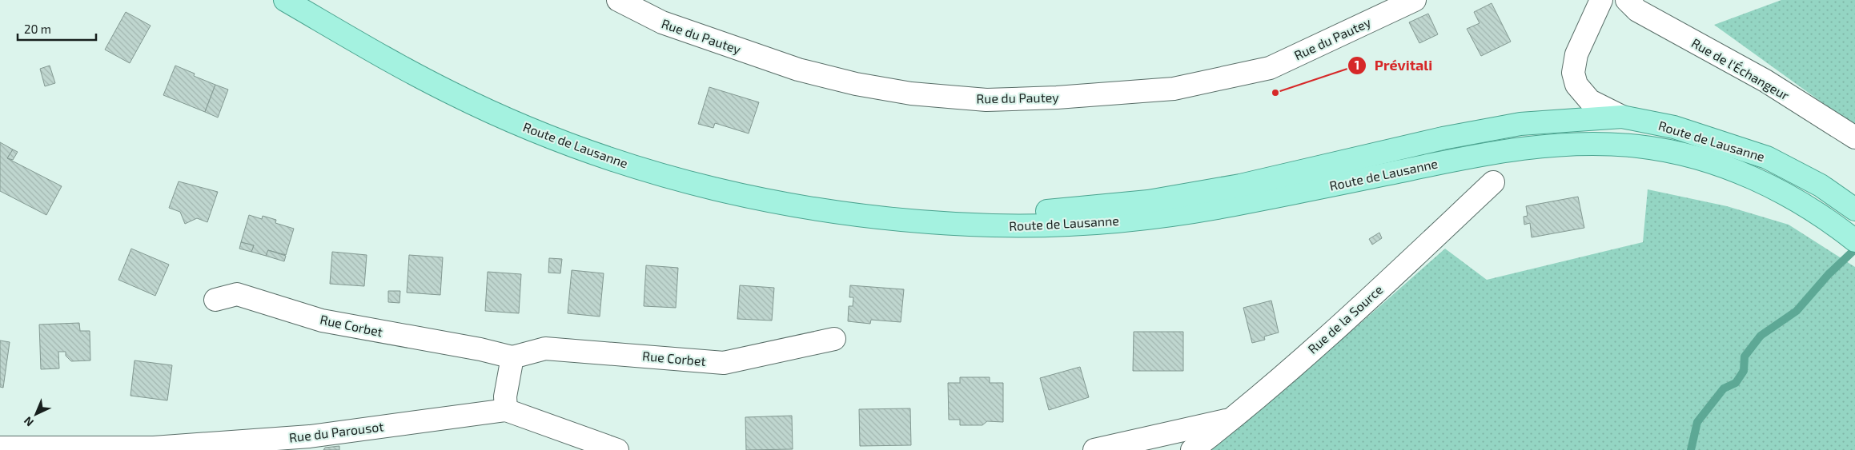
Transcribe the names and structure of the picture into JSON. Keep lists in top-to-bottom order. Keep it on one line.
{"streets":{"main road":["Route de Lausanne"],"street":["Rue du Pautey","Rue de l'Échangeur","Rue de la Source","Rue Corbet","Rue du Parousot"]},"places":["Prévitali"],"scale_bar":"20 m","north":"bottom left"}
